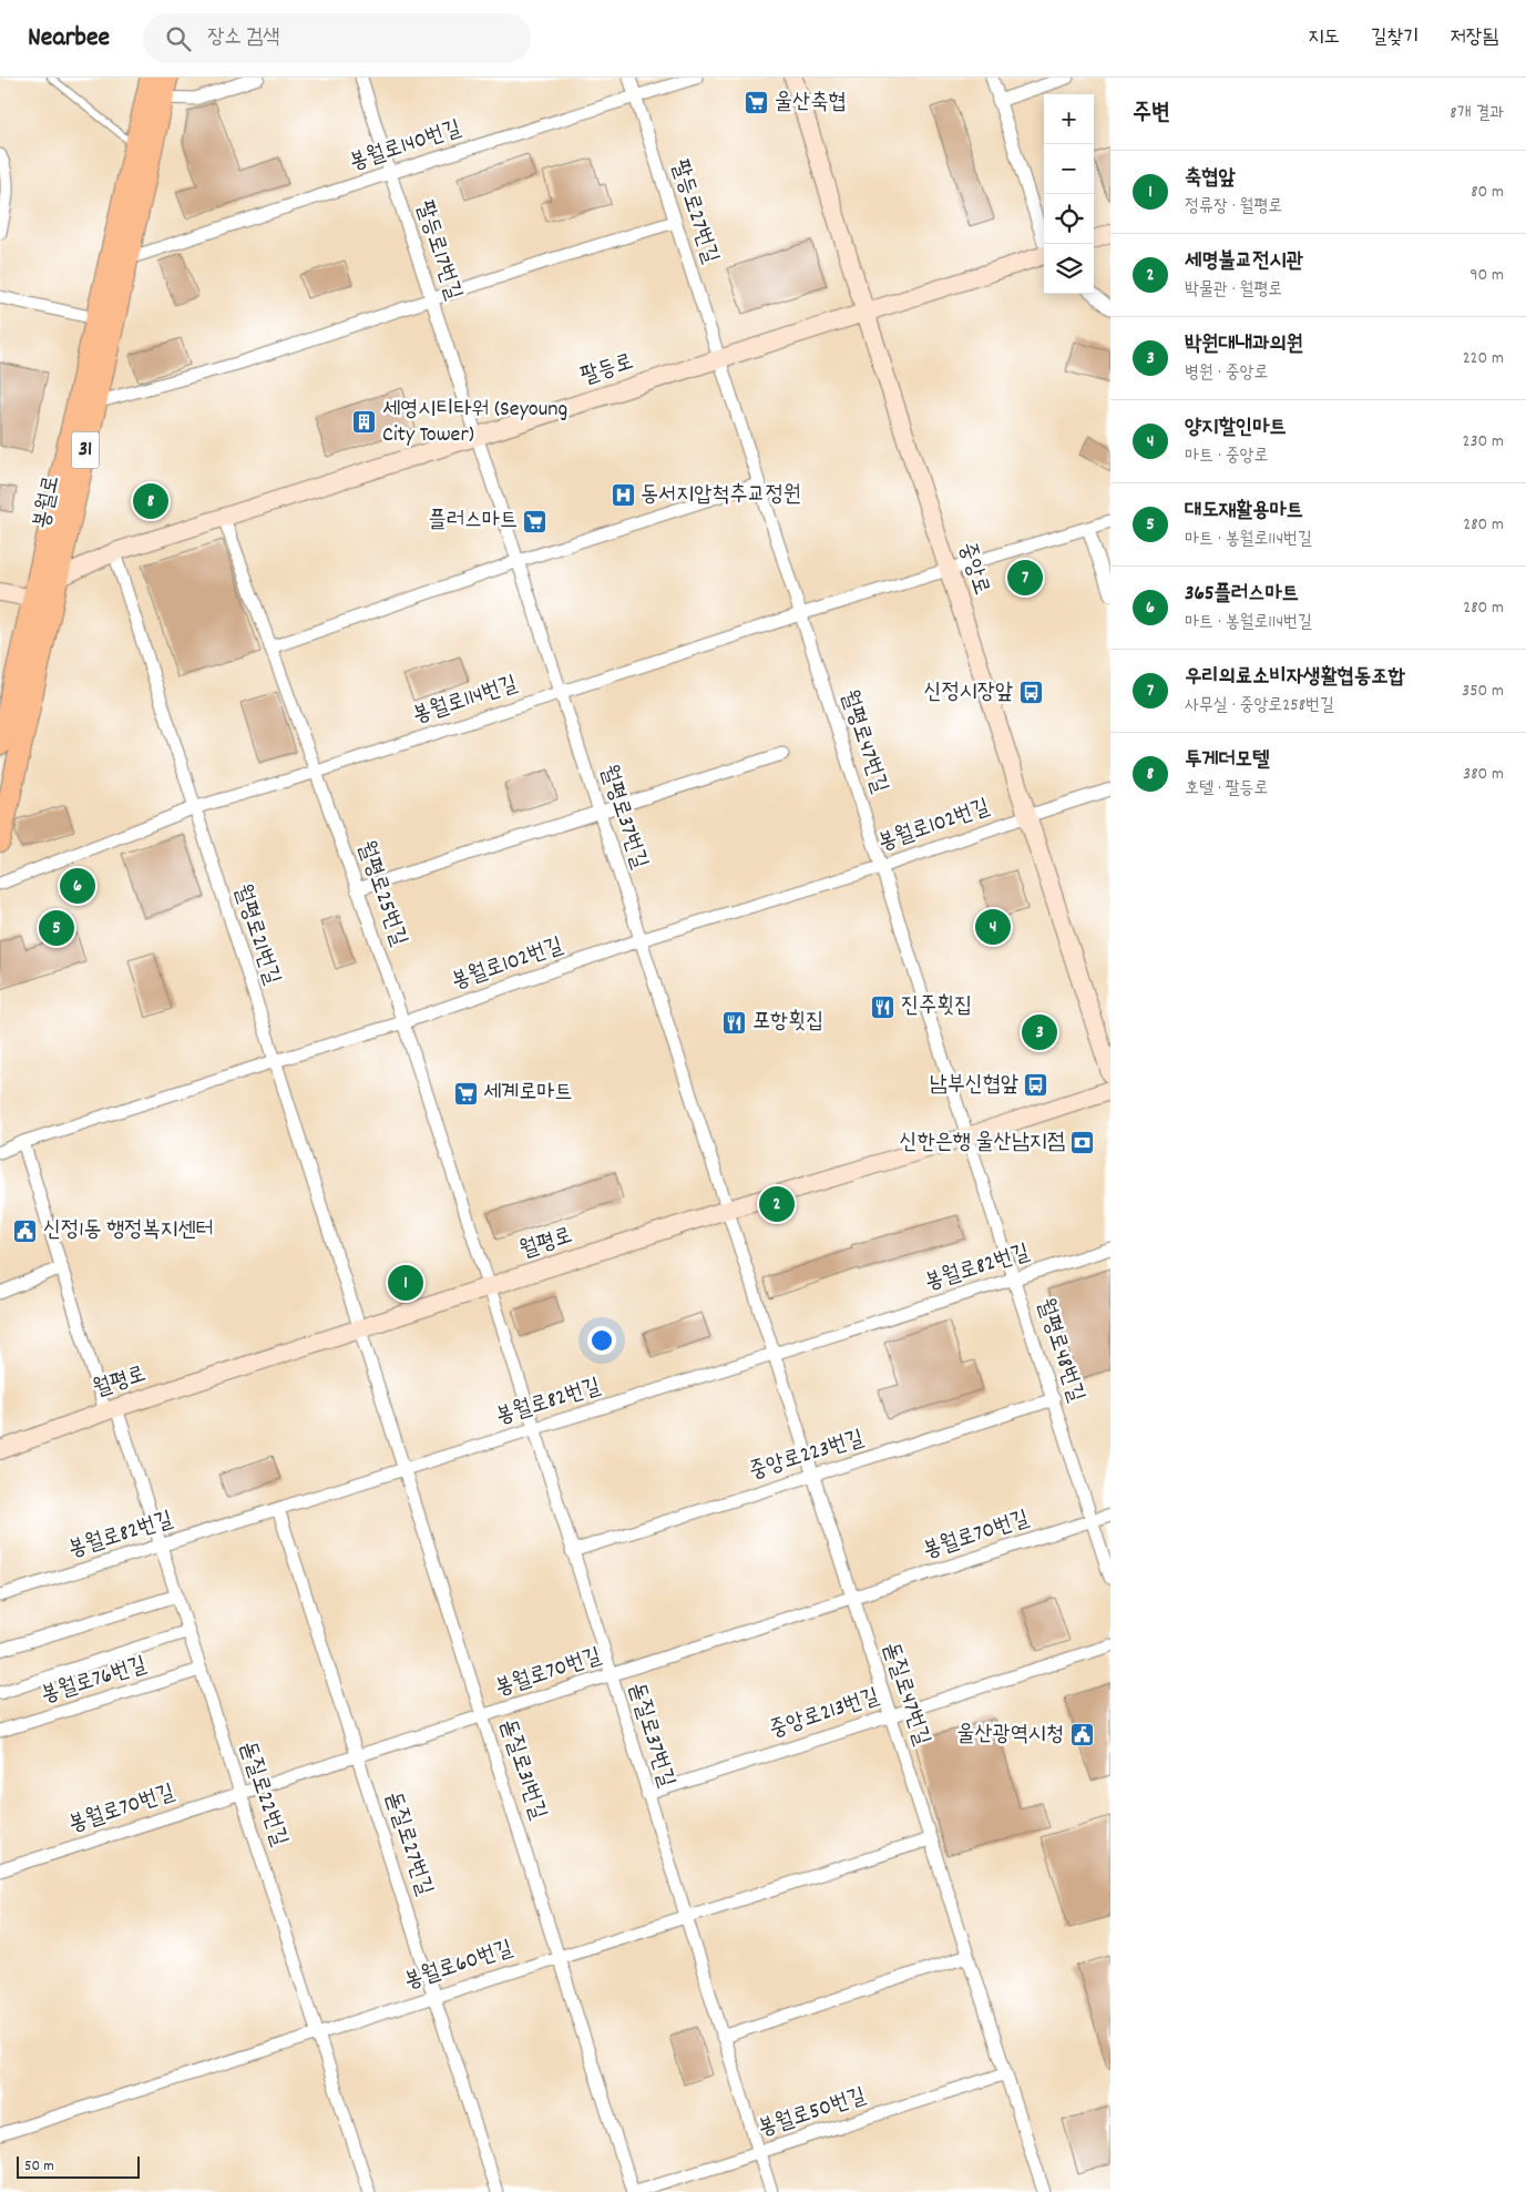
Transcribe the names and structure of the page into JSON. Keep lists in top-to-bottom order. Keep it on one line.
{"streets":{"main road":["팔등로","31","봉월로","중앙로","월평로"],"street":["봉월로140번길","팔등로27번길","팔등로17번길","봉월로114번길","월평로47번길","월평로37번길","봉월로102번길","월평로25번길","월평로21번길","봉월로82번길","월평로48번길","중앙로223번길","봉월로70번길","봉월로76번길","돋질로47번길","중앙로213번길","돋질로37번길","돋질로31번길","돋질로22번길","돋질로27번길","봉월로60번길","봉월로50번길"]},"crossings":[["봉월로140번길","팔등로27번길"],["봉월로140번길","팔등로17번길"],["봉월로140번길","봉월로"],["팔등로27번길","팔등로"],["팔등로27번길","월평로47번길"],["팔등로17번길","팔등로"],["팔등로17번길","월평로37번길"],["팔등로","봉월로"],["팔등로","중앙로"],["팔등로","월평로47번길"],["팔등로","월평로37번길"],["팔등로","월평로25번길"],["팔등로","월평로21번길"],["중앙로","봉월로114번길"],["중앙로","봉월로102번길"],["봉월로114번길","월평로47번길"],["봉월로114번길","월평로37번길"],["봉월로114번길","월평로25번길"],["봉월로114번길","월평로21번길"],["월평로47번길","봉월로102번길"],["월평로47번길","월평로"],["월평로47번길","월평로48번길"],["월평로37번길","봉월로102번길"],["월평로37번길","월평로"],["월평로37번길","돋질로47번길"],["봉월로102번길","월평로25번길"],["봉월로102번길","월평로21번길"],["봉월로102번길","돋질로22번길"],["월평로25번길","월평로"],["월평로25번길","돋질로37번길"],["월평로21번길","월평로"],["월평로21번길","돋질로31번길"],["월평로","월평로48번길"],["월평로","돋질로47번길"],["월평로","돋질로37번길"],["월평로","돋질로31번길"],["월평로","돋질로22번길"],["봉월로82번길","월평로48번길"],["봉월로82번길","돋질로47번길"],["봉월로82번길","돋질로37번길"],["봉월로82번길","돋질로31번길"],["봉월로82번길","돋질로22번길"],["봉월로82번길","돋질로27번길"],["월평로48번길","중앙로223번길"],["월평로48번길","봉월로70번길"],["중앙로223번길","돋질로47번길"],["중앙로223번길","돋질로37번길"],["봉월로70번길","돋질로47번길"],["봉월로70번길","돋질로37번길"],["봉월로70번길","돋질로31번길"],["봉월로70번길","돋질로22번길"],["봉월로70번길","돋질로27번길"],["봉월로76번길","돋질로22번길"],["돋질로47번길","중앙로213번길"],["돋질로47번길","봉월로60번길"],["돋질로47번길","봉월로50번길"],["중앙로213번길","돋질로37번길"],["돋질로37번길","봉월로60번길"],["돋질로37번길","봉월로50번길"],["돋질로31번길","봉월로60번길"],["돋질로31번길","봉월로50번길"],["돋질로22번길","봉월로60번길"],["돋질로27번길","봉월로60번길"]],"places":{"supermarket":["울산축협","플러스마트","세계로마트"],"building":["세영시티타워 (Seyoung City Tower)"],"hospital":["동서지압척추교정원"],"bus stop":["신정시장앞","남부신협앞"],"restaurant":["진주횟집","포항횟집"],"bank":["신한은행 울산남지점"],"public building":["신정1동 행정복지센터","울산광역시청"]},"scale_bar":"50 m","page":{"header":"Nearbee","search":"장소 검색","nav":["지도","길찾기","저장됨"],"heading":["주변","8개 결과"],"map_buttons":["+","−"],"list":[{"mark":"1","name":"축협앞","note":"정류장 · 월평로","value":"80 m"},{"mark":"2","name":"세명불교전시관","note":"박물관 · 월평로","value":"90 m"},{"mark":"3","name":"박원대내과의원","note":"병원 · 중앙로","value":"220 m"},{"mark":"4","name":"양지할인마트","note":"마트 · 중앙로","value":"230 m"},{"mark":"5","name":"대도재활용마트","note":"마트 · 봉월로114번길","value":"280 m"},{"mark":"6","name":"365플러스마트","note":"마트 · 봉월로114번길","value":"280 m"},{"mark":"7","name":"우리의료소비자생활협동조합","note":"사무실 · 중앙로258번길","value":"350 m"},{"mark":"8","name":"투게더모텔","note":"호텔 · 팔등로","value":"380 m"}],"pins":["8","7","6","4","5","3","2","1"],"scale":"50 m"}}
